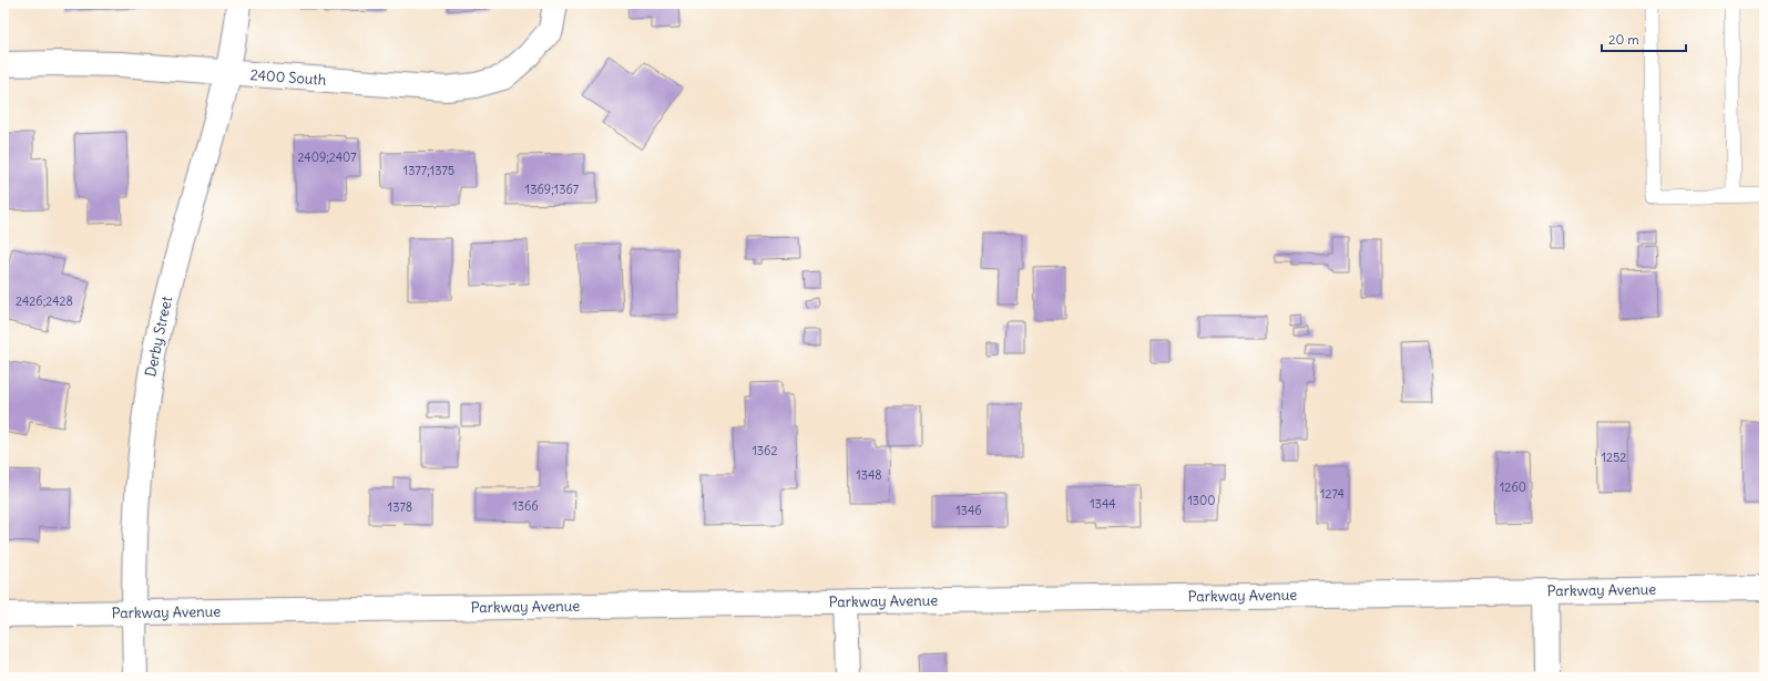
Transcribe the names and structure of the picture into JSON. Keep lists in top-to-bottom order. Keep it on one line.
{"streets":{"street":["2400 South","Derby Street","Parkway Avenue"]},"crossings":[["2400 South","Derby Street"],["Derby Street","Parkway Avenue"]],"house_numbers":["2409;2407","1377;1375","1369;1367","2426;2428","1362","1252","1348","1260","1274","1300","1344","1366","1378","1346"],"scale_bar":"20 m"}
